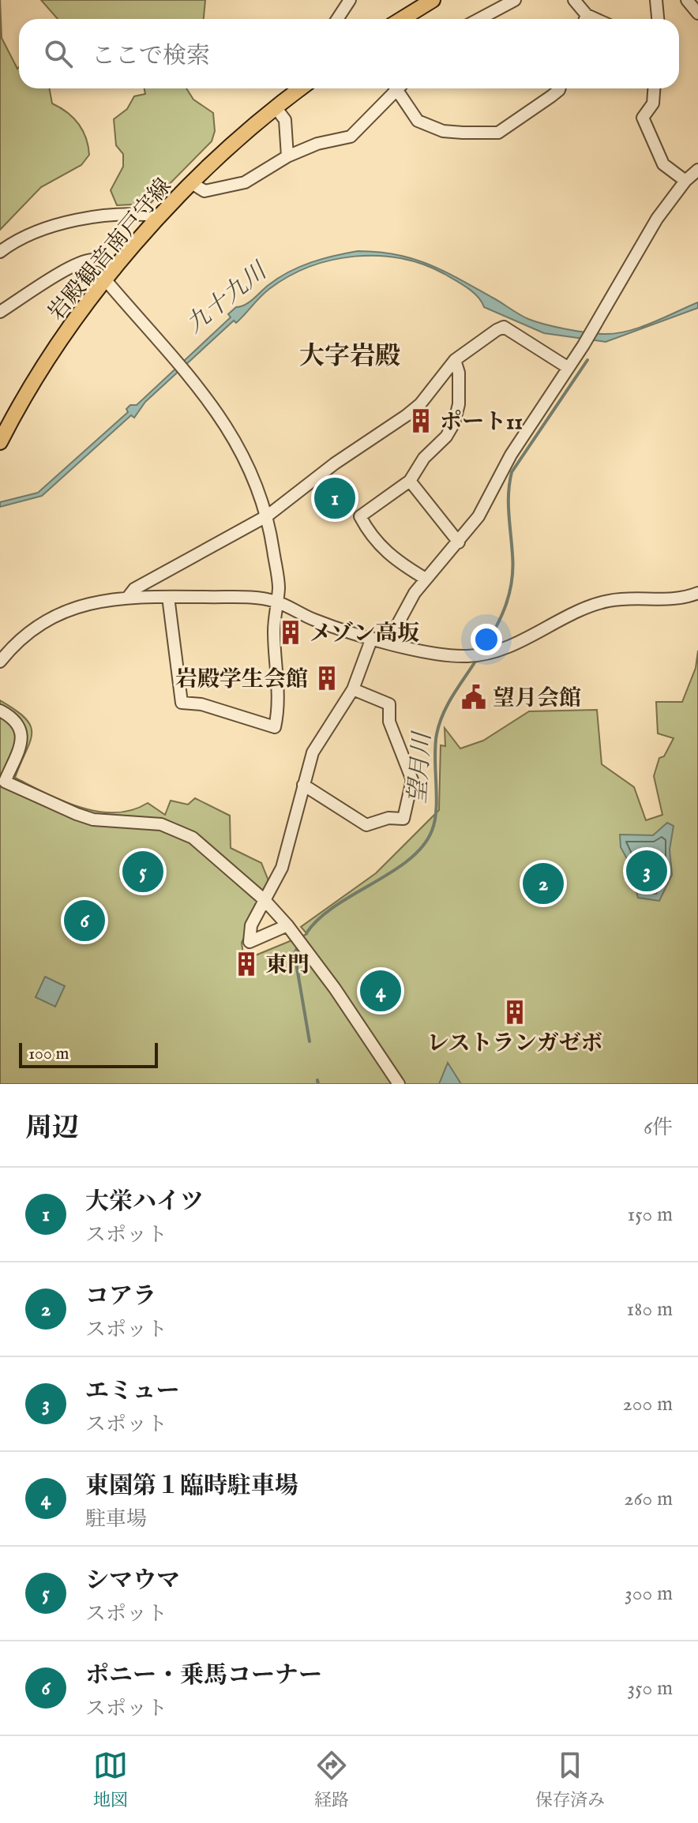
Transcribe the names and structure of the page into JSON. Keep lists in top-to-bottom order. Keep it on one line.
{"streets":{"main road":["岩殿観音南戸守線"]},"districts":["大字岩殿"],"water":["九十九川","望月川"],"places":{"building":["ポート11","メゾン高坂","岩殿学生会館","東門","レストランガゼボ"],"public building":["望月会館"]},"scale_bar":"100 m","page":{"search":"ここで検索","pins":["1","3","5","2","6","4"],"scale":"100 m","heading":["周辺","6件"],"list":[{"mark":"1","name":"大栄ハイツ","note":"スポット","value":"150 m"},{"mark":"2","name":"コアラ","note":"スポット","value":"180 m"},{"mark":"3","name":"エミュー","note":"スポット","value":"200 m"},{"mark":"4","name":"東園第１臨時駐車場","note":"駐車場","value":"260 m"},{"mark":"5","name":"シマウマ","note":"スポット","value":"300 m"},{"mark":"6","name":"ポニー・乗馬コーナー","note":"スポット","value":"350 m"}],"nav":["地図","経路","保存済み"]}}
